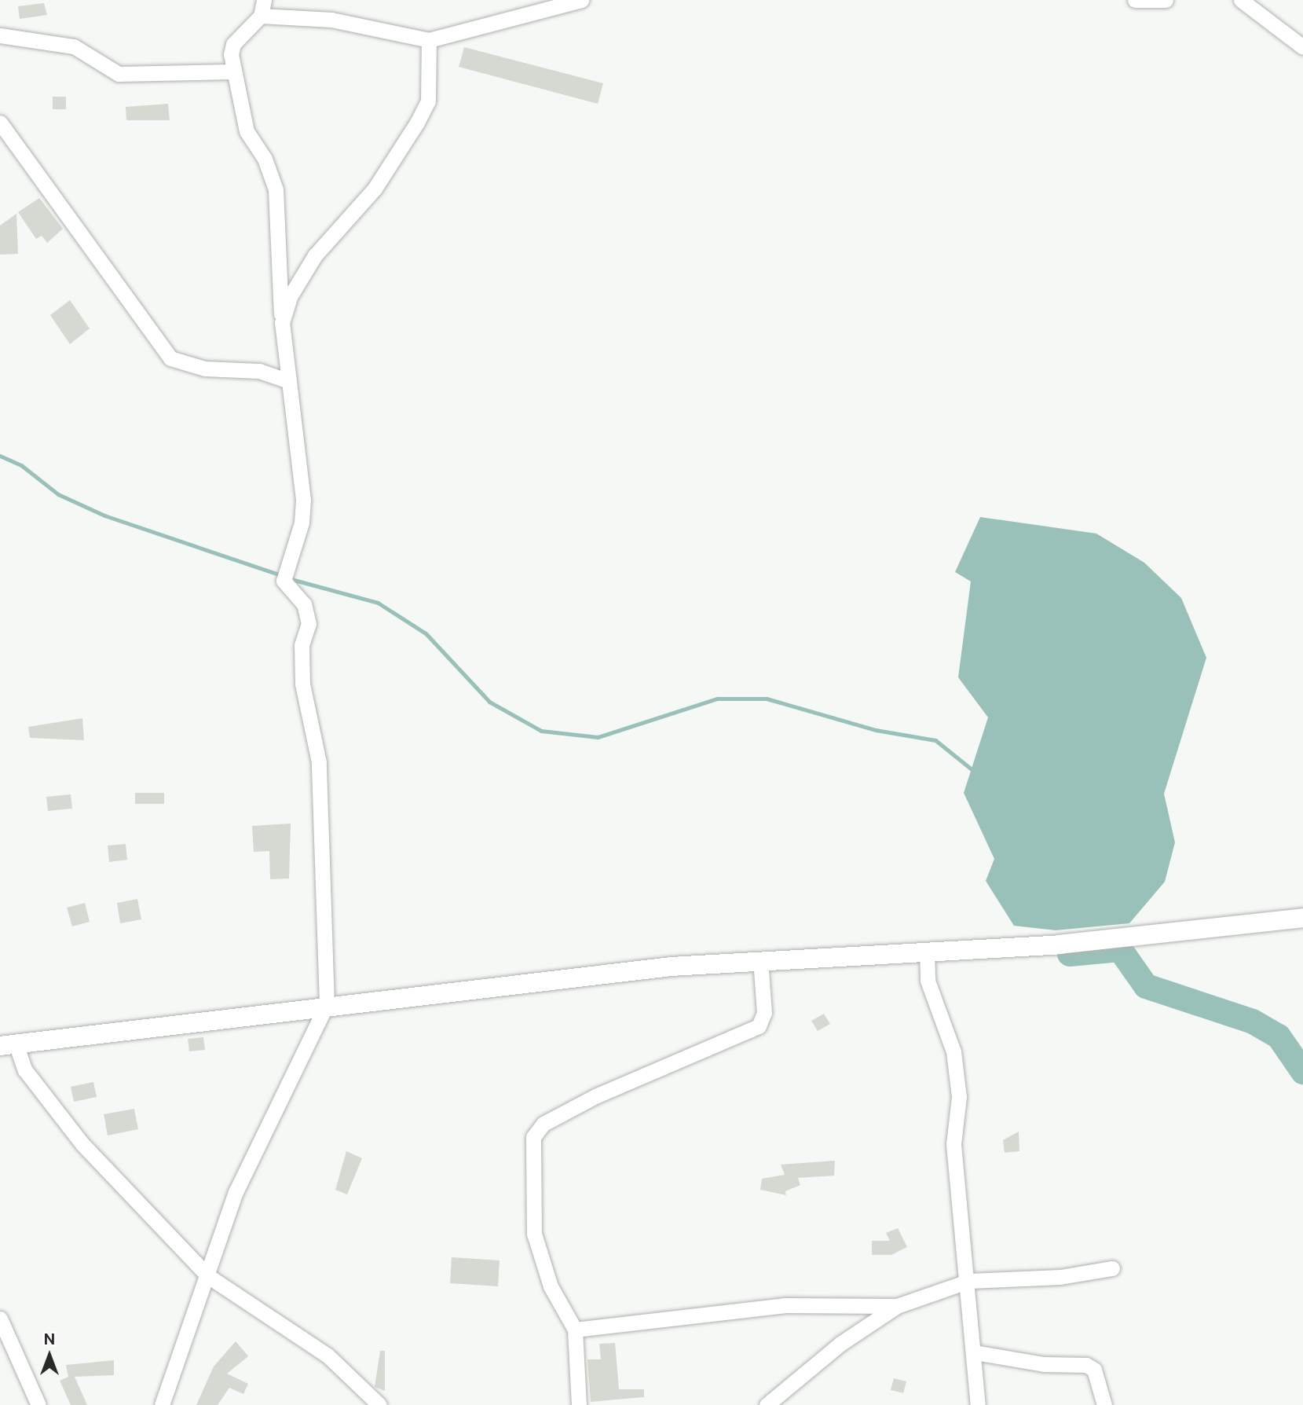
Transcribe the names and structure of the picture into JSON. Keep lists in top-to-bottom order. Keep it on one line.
{"north":"top"}
